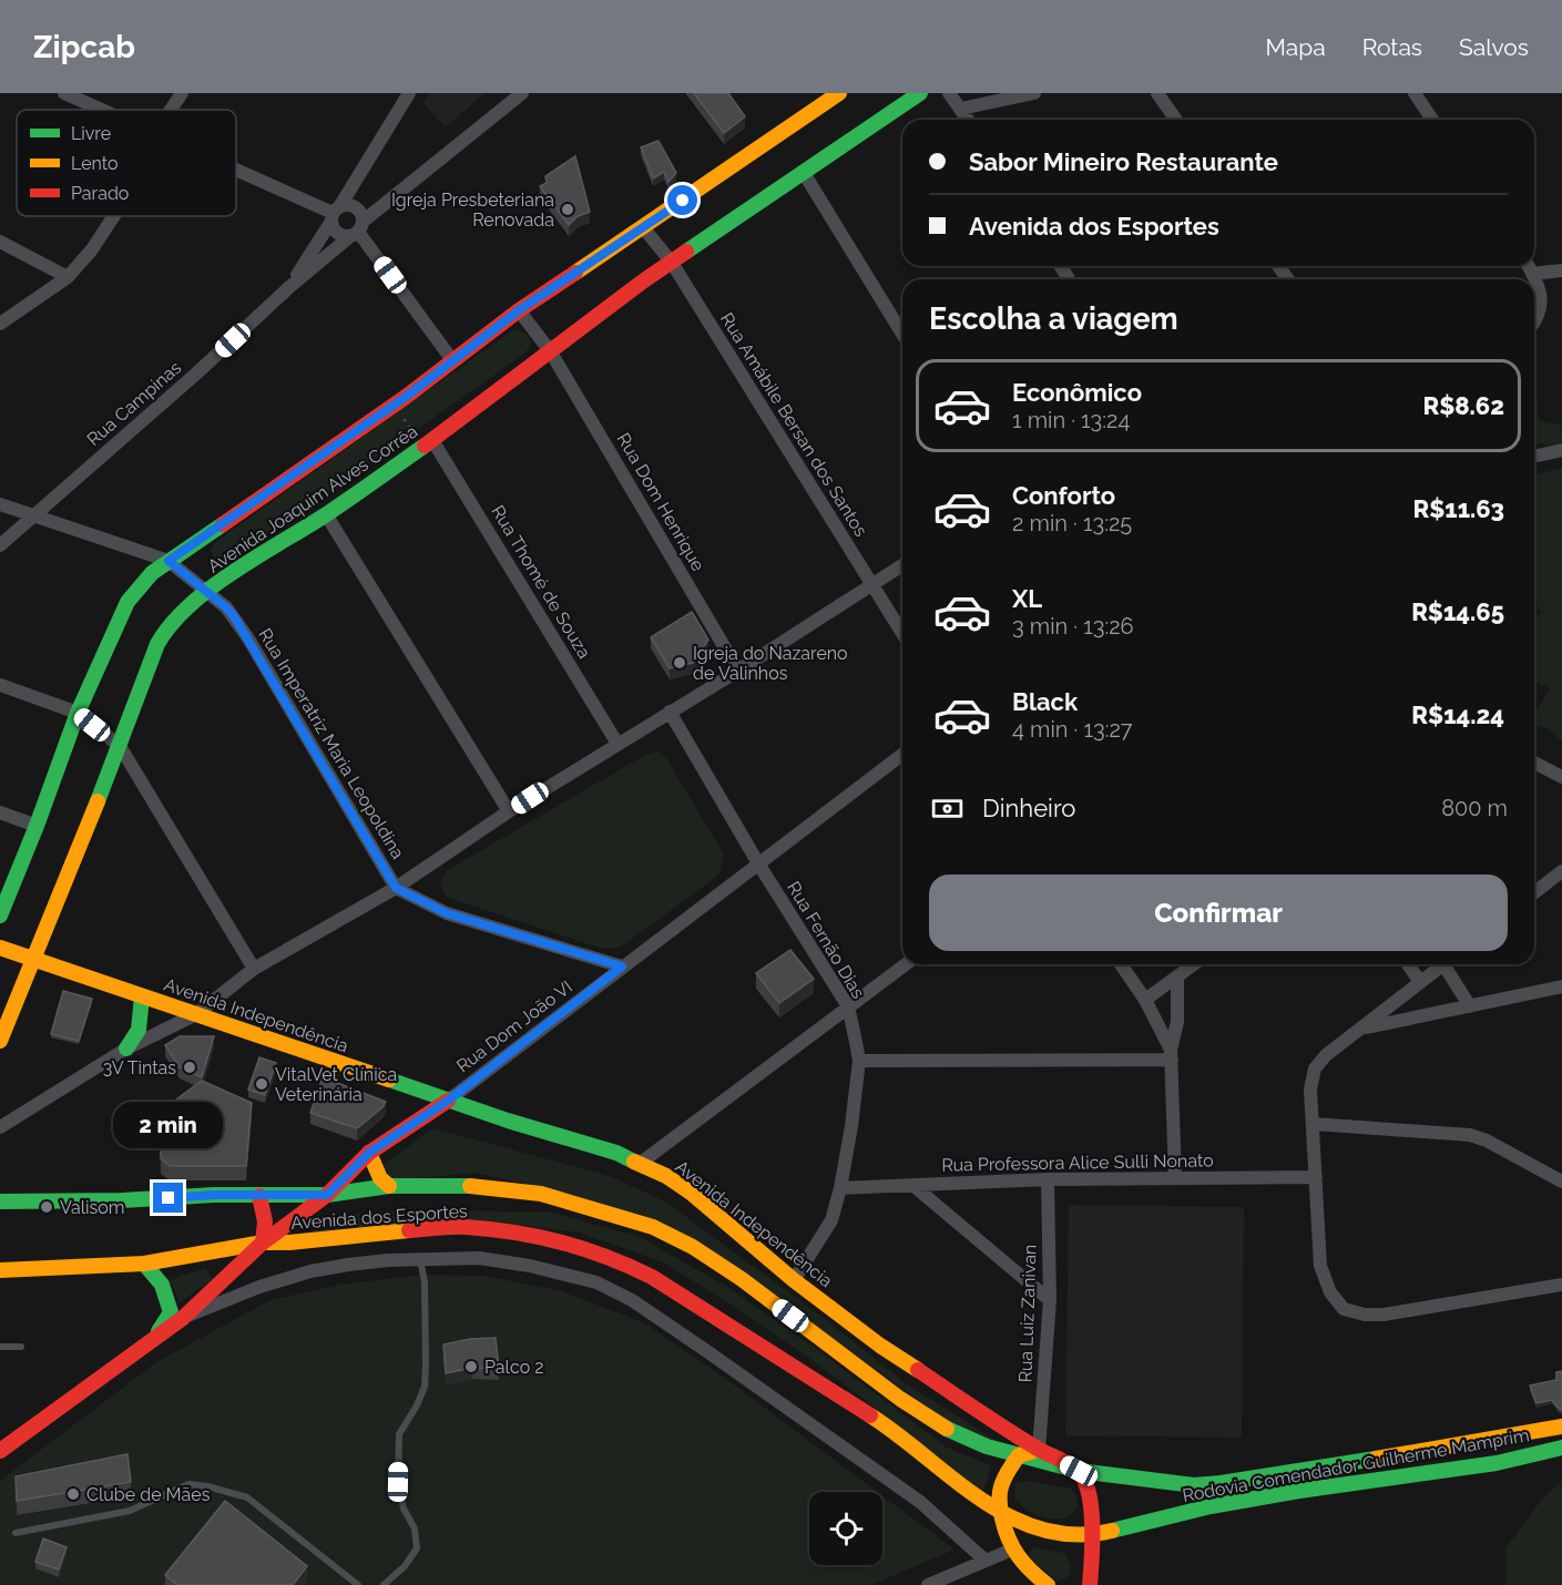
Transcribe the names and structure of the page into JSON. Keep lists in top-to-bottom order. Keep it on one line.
{"streets":{"main road":["Avenida Joaquim Alves Corrêa","Avenida Independência","Rua Dom João VI","Avenida dos Esportes","Rodovia Comendador Guilherme Mamprim"],"street":["Rua Campinas","Rua Amábile Bersan dos Santos","Rua Dom Henrique","Rua Thomé de Souza","Rua Imperatriz Maria Leopoldina","Rua Fernão Dias","Rua Professora Alice Sulli Nonato","Rua Luiz Zanivan"]},"crossings":[["Rua Campinas","Rua Imperatriz Maria Leopoldina"],["Rua Amábile Bersan dos Santos","Avenida Joaquim Alves Corrêa"],["Avenida Joaquim Alves Corrêa","Rua Dom Henrique"],["Avenida Joaquim Alves Corrêa","Rua Thomé de Souza"],["Avenida Joaquim Alves Corrêa","Rua Imperatriz Maria Leopoldina"],["Avenida Joaquim Alves Corrêa","Avenida Independência"],["Rua Imperatriz Maria Leopoldina","Rua Dom João VI"],["Rua Fernão Dias","Avenida Independência"],["Rua Fernão Dias","Rua Dom João VI"],["Rua Fernão Dias","Rua Professora Alice Sulli Nonato"],["Avenida Independência","Rua Dom João VI"],["Avenida Independência","Rua Luiz Zanivan"],["Rua Dom João VI","Avenida dos Esportes"],["Rua Professora Alice Sulli Nonato","Rua Luiz Zanivan"],["Avenida dos Esportes","Rodovia Comendador Guilherme Mamprim"]],"places":["Igreja Presbeteriana Renovada","Igreja do Nazareno de Valinhos","3V Tintas","VitalVet Clínica Veterinária","Valisom","Palco 2","Clube de Mães"],"legend":["Livre","Lento","Parado"],"page":{"header":"Zipcab","nav":["Mapa","Rotas","Salvos"],"banner":["Sabor Mineiro Restaurante","Avenida dos Esportes"],"heading":"Escolha a viagem","list":[{"name":"Econômico","note":"1 min · 13:24","value":"R$8.62"},{"name":"Conforto","note":"2 min · 13:25","value":"R$11.63"},{"name":"XL","note":"3 min · 13:26","value":"R$14.65"},{"name":"Black","note":"4 min · 13:27","value":"R$14.24"}],"pay":["Dinheiro","800 m"],"buttons":"Confirmar","bubble":"2 min"}}
